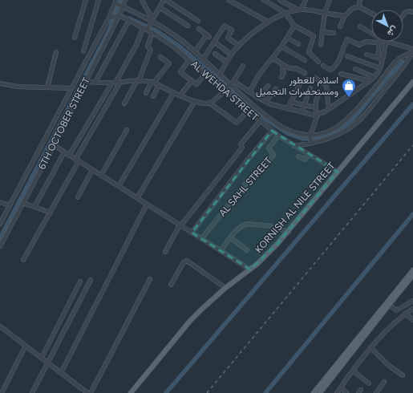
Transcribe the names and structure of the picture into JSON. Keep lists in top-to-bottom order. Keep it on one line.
{"streets":{"main road":["KORNISH AL NILE STREET"],"street":["AL WEHDA STREET","6TH OCTOBER STREET","AL SAHL STREET"]},"crossings":[["AL WEHDA STREET","6TH OCTOBER STREET"],["AL WEHDA STREET","AL SAHL STREET"],["AL WEHDA STREET","KORNISH AL NILE STREET"]],"places":{"shop":["اسلام للعطور ومستحضرات التجميل"]},"north":"bottom right"}
